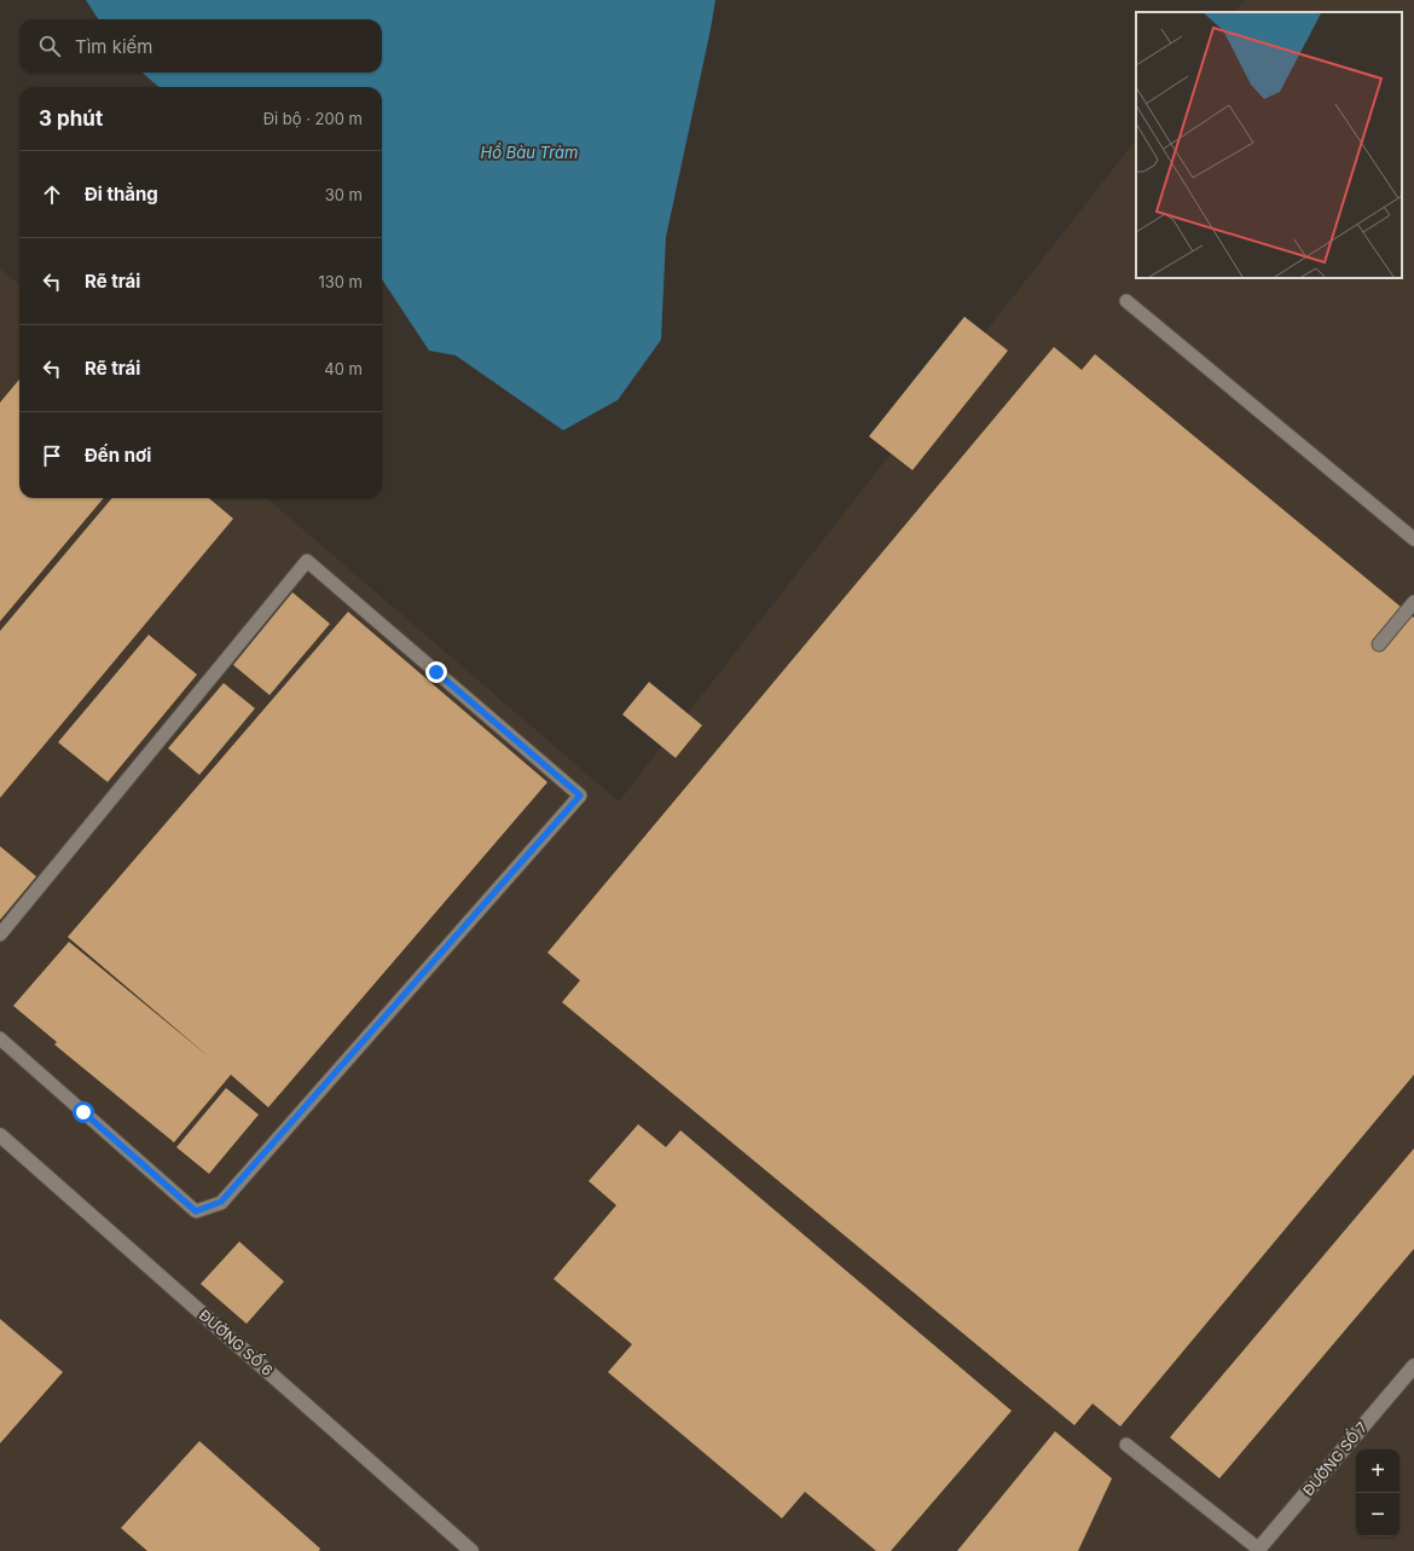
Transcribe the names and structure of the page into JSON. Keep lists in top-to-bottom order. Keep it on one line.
{"streets":{"street":["ĐƯỜNG SỐ 6","ĐƯỜNG SỐ 7"]},"water":["Hồ Bàu Tràm"],"page":{"search":"Tìm kiếm","heading":["3 phút","Đi bộ · 200 m"],"list":[["Đi thẳng","30 m"],["Rẽ trái","130 m"],["Rẽ trái","40 m"],"Đến nơi"],"map_buttons":["+","−"]}}
